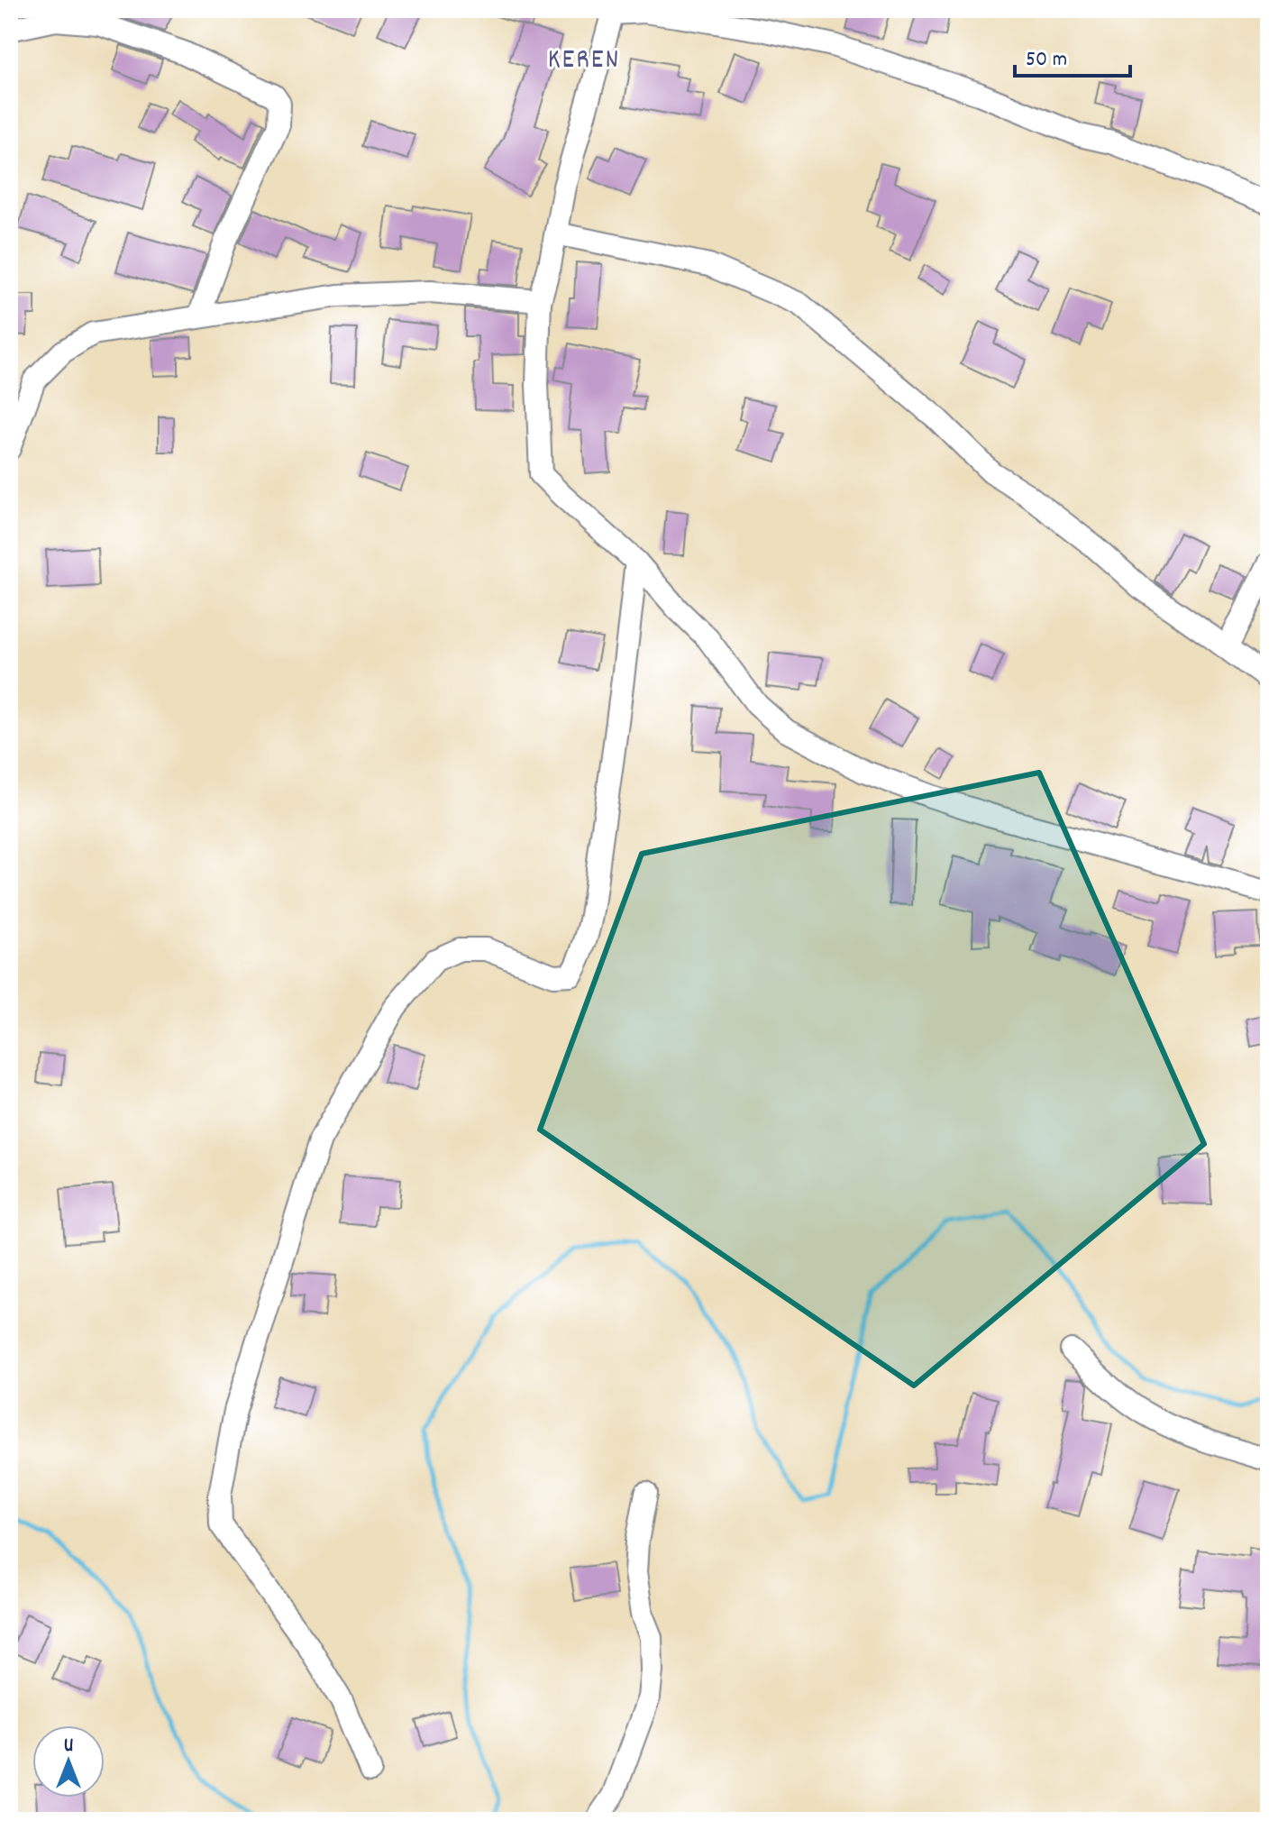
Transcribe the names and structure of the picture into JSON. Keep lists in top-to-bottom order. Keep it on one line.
{"districts":["KEREN"],"scale_bar":"50 m","north":"top"}
